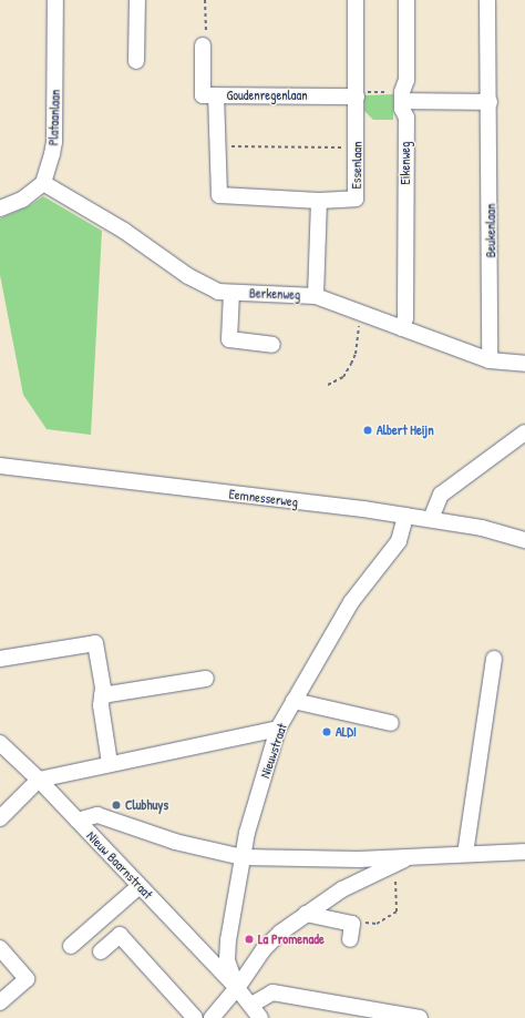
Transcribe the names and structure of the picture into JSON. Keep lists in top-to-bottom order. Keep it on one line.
{"streets":{"street":["Goudenregenlaan","Plataanlaan","Eikenweg","Essenlaan","Beukenlaan","Berkenweg","Eemnesserweg","Nieuwstraat","Nieuw Baarnstraat"]},"crossings":[["Goudenregenlaan","Essenlaan"],["Plataanlaan","Berkenweg"],["Eikenweg","Berkenweg"],["Beukenlaan","Berkenweg"],["Eemnesserweg","Nieuwstraat"],["Nieuwstraat","Nieuw Baarnstraat"]],"places":["Albert Heijn","ALDI","Clubhuys","La Promenade"]}
